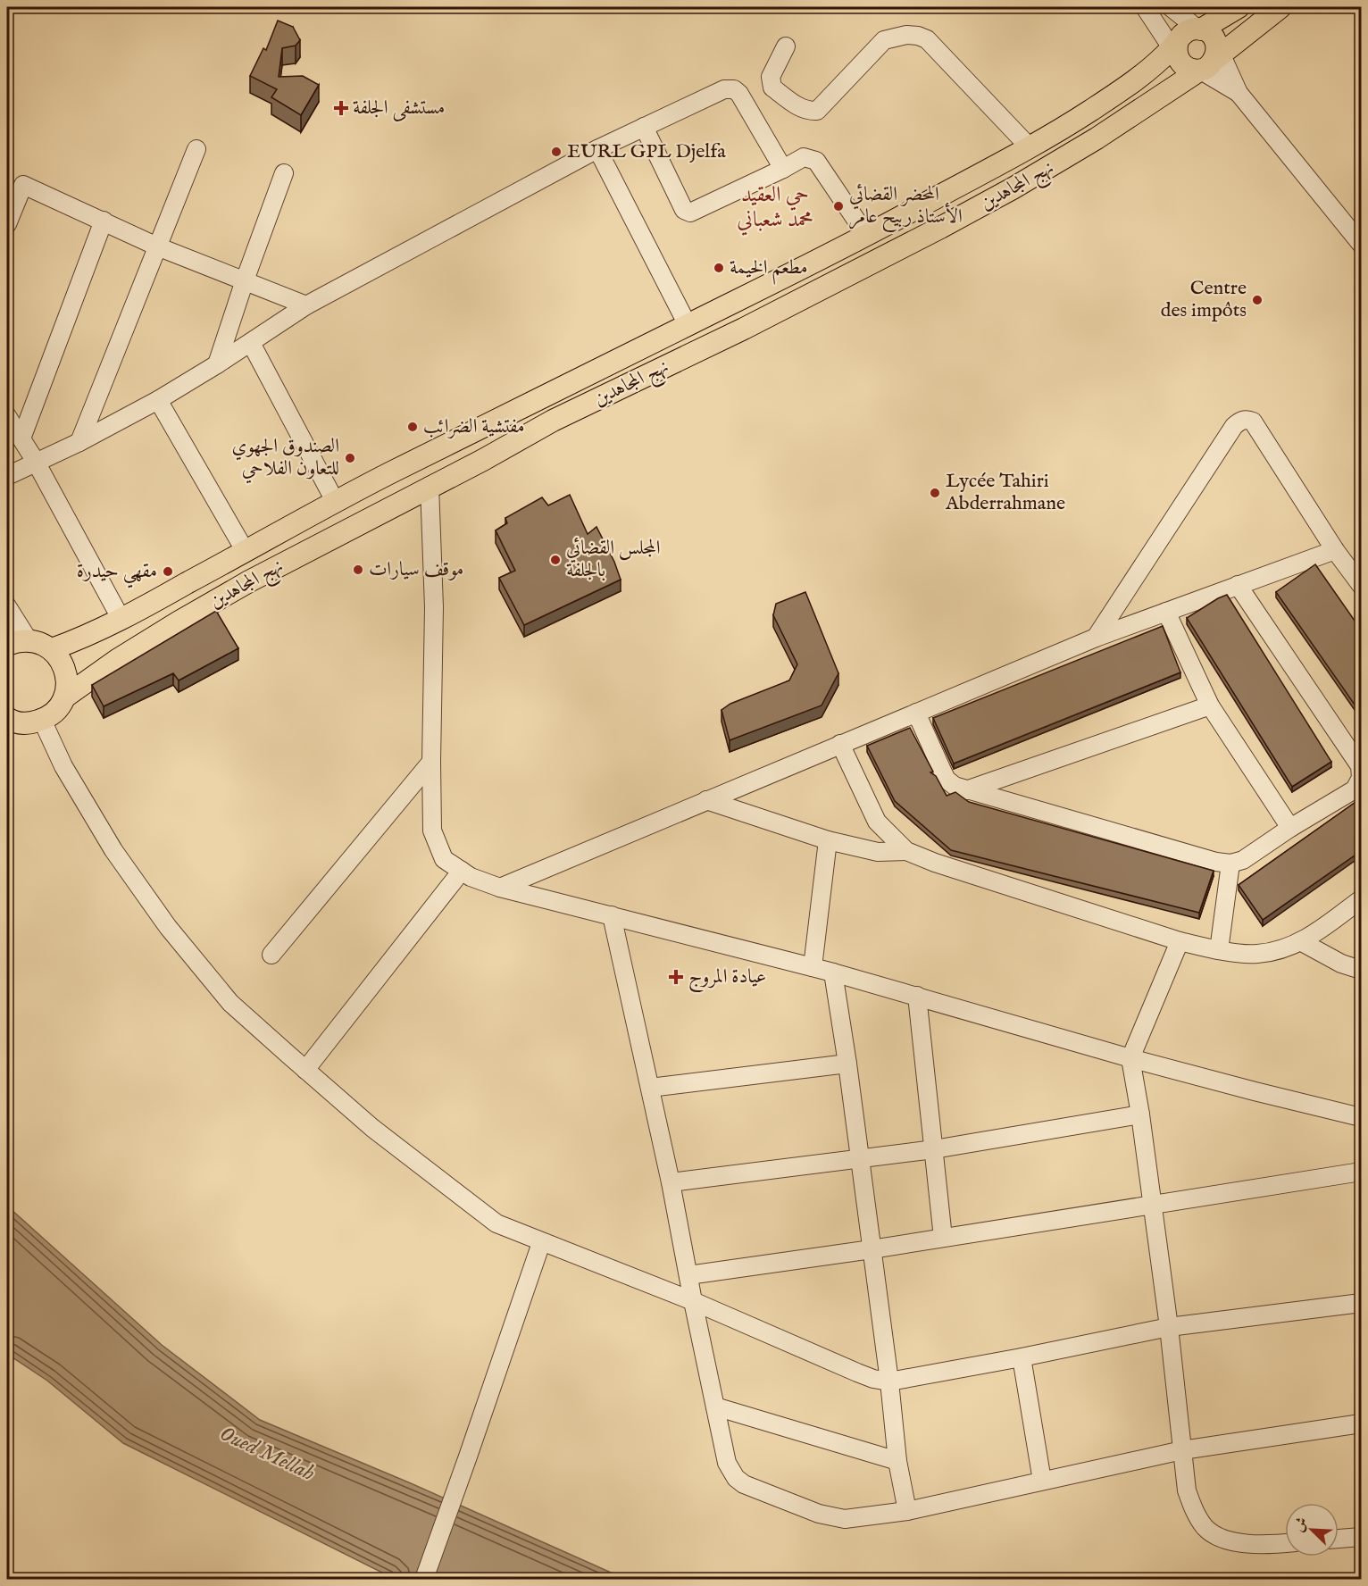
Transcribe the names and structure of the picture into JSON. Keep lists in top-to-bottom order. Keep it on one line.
{"streets":{"main road":["نهج المجاهدين"]},"districts":["حي العقيد محمد شعباني"],"water":["Oued Mellah"],"places":{"health":["مستشفى الجلفة","عيادة المروج"],"other":["EURL GPL Djelfa","المحضر القضائي الأستاذ ربيح عامر","مطعم الخيمة","Centre des impôts","مفتشية الضرائب","الصندوق الجهوي للتعاون الفلاحي","Lycée Tahiri Abderrahmane","المجلس القضائي بالجلفة","موقف سيارات","مقهي حيدرة"]},"north":"top left"}
